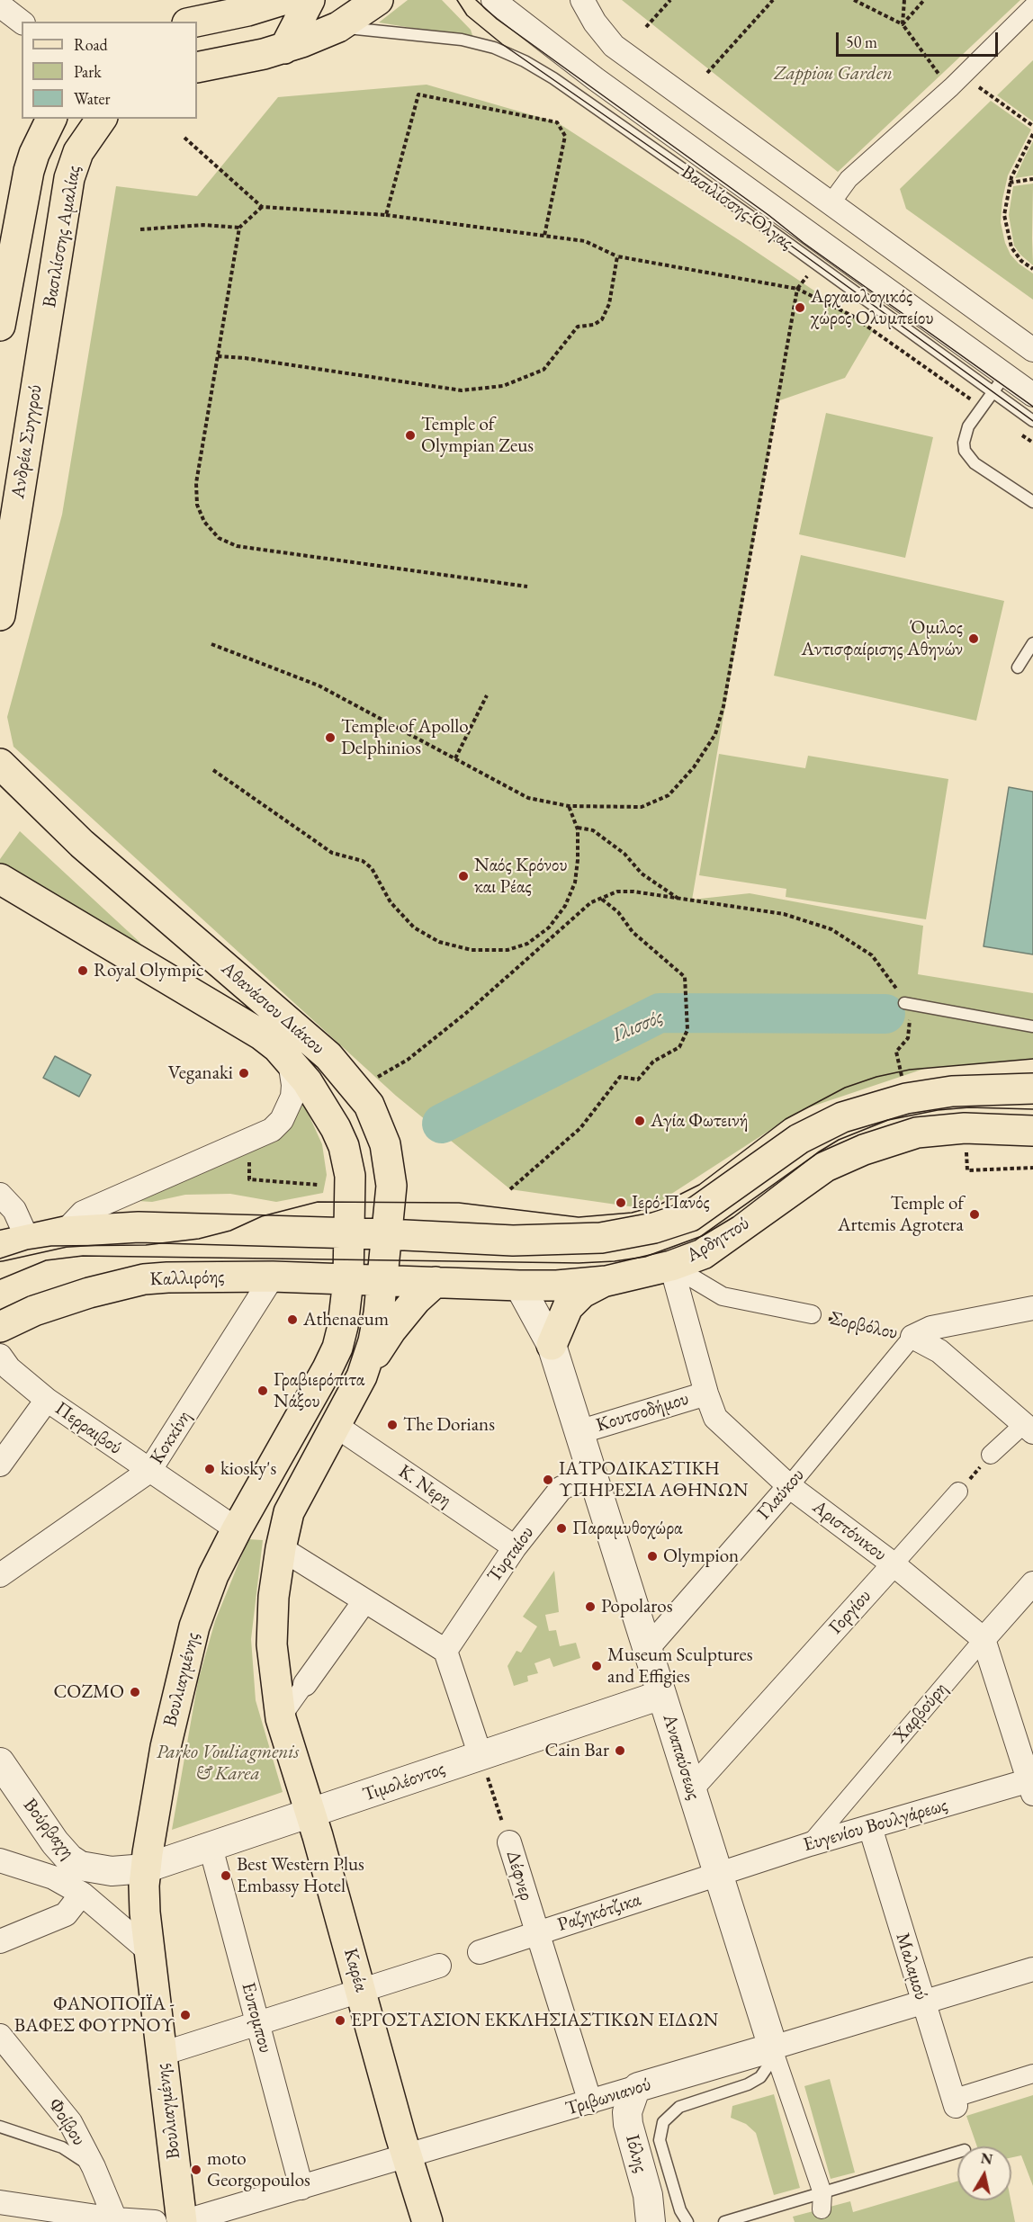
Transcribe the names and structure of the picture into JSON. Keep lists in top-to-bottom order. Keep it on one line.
{"streets":{"main road":["Βασιλίσσης Αμαλίας","Ανδρέα Συγγρού","Αθανάσιου Διάκου","Αρδηττού","Καλλιρόης","Βουλιαγμένης","Καρέα"],"street":["Βασιλίσσης Όλγας","Σορβόλου","Κουτσοδήμου","Περραιβού","Κοκκίνη","Κ. Νερη","Γλαύκου","Αριστόνικου","Τυρταίου","Γοργίου","Χαρβούρη","Αναπαύσεως","Τιμολέοντος","Ευγενίου Βουλγάρεως","Βούρβαχη","Δέφνερ","Ραζηκότζικα","Μαλαμού","Ευπομπου","Τριβωνιανού","Φοίβου","Ιόλης"]},"crossings":[["Βασιλίσσης Αμαλίας","Ανδρέα Συγγρού"],["Αθανάσιου Διάκου","Αρδηττού"],["Αθανάσιου Διάκου","Βουλιαγμένης"],["Αρδηττού","Καλλιρόης"],["Αρδηττού","Σορβόλου"],["Αρδηττού","Αριστόνικου"],["Αρδηττού","Αναπαύσεως"],["Καλλιρόης","Κοκκίνη"],["Καλλιρόης","Βουλιαγμένης"],["Σορβόλου","Γλαύκου"],["Σορβόλου","Αριστόνικου"],["Κουτσοδήμου","Αριστόνικου"],["Κουτσοδήμου","Αναπαύσεως"],["Περραιβού","Κοκκίνη"],["Περραιβού","Βουλιαγμένης"],["Κ. Νερη","Τυρταίου"],["Γλαύκου","Αριστόνικου"],["Γλαύκου","Αναπαύσεως"],["Αριστόνικου","Γοργίου"],["Αριστόνικου","Χαρβούρη"],["Τυρταίου","Αναπαύσεως"],["Γοργίου","Αναπαύσεως"],["Βουλιαγμένης","Τιμολέοντος"],["Βουλιαγμένης","Βούρβαχη"],["Βουλιαγμένης","Τριβωνιανού"],["Χαρβούρη","Ευγενίου Βουλγάρεως"],["Αναπαύσεως","Τιμολέοντος"],["Αναπαύσεως","Ευγενίου Βουλγάρεως"],["Αναπαύσεως","Ραζηκότζικα"],["Αναπαύσεως","Τριβωνιανού"],["Τιμολέοντος","Βούρβαχη"],["Τιμολέοντος","Δέφνερ"],["Τιμολέοντος","Καρέα"],["Τιμολέοντος","Ευπομπου"],["Ευγενίου Βουλγάρεως","Ραζηκότζικα"],["Ευγενίου Βουλγάρεως","Μαλαμού"],["Δέφνερ","Ραζηκότζικα"],["Δέφνερ","Τριβωνιανού"],["Μαλαμού","Τριβωνιανού"],["Καρέα","Τριβωνιανού"],["Ευπομπου","Τριβωνιανού"],["Τριβωνιανού","Ιόλης"]],"water":["Ιλισσός"],"parks":["Zappiou Garden","Parko Vouliagmenis & Karea"],"places":["Αρχαιολογικός χώρος Ολυμπείου","Temple of Olympian Zeus","Όμιλος Αντισφαίρισης Αθηνών","Temple of Apollo Delphinios","Ναός Κρόνου και Ρέας","Royal Olympic","Veganaki","Αγία Φωτεινή","Ιερό Πανός","Temple of Artemis Agrotera","Athenaeum","Γραβιερόπιτα Νάξου","The Dorians","kiosky's","ΙΑΤΡΟΔΙΚΑΣΤΙΚΗ ΥΠΗΡΕΣΙΑ ΑΘΗΝΩΝ","Παραμυθοχώρα","Olympion","Popolaros","Museum Sculptures and Effigies","COZMO","Cain Bar","Best Western Plus Embassy Hotel","ΦΑΝΟΠΟΙΪΑ - ΒΑΦΕΣ ΦΟΥΡΝΟΥ","ΕΡΓΟΣΤΑΣΙΟΝ ΕΚΚΛΗΣΙΑΣΤΙΚΩΝ ΕΙΔΩΝ","moto Georgopoulos"],"legend":["Road","Park","Water"],"scale_bar":"50 m","north":"top"}
